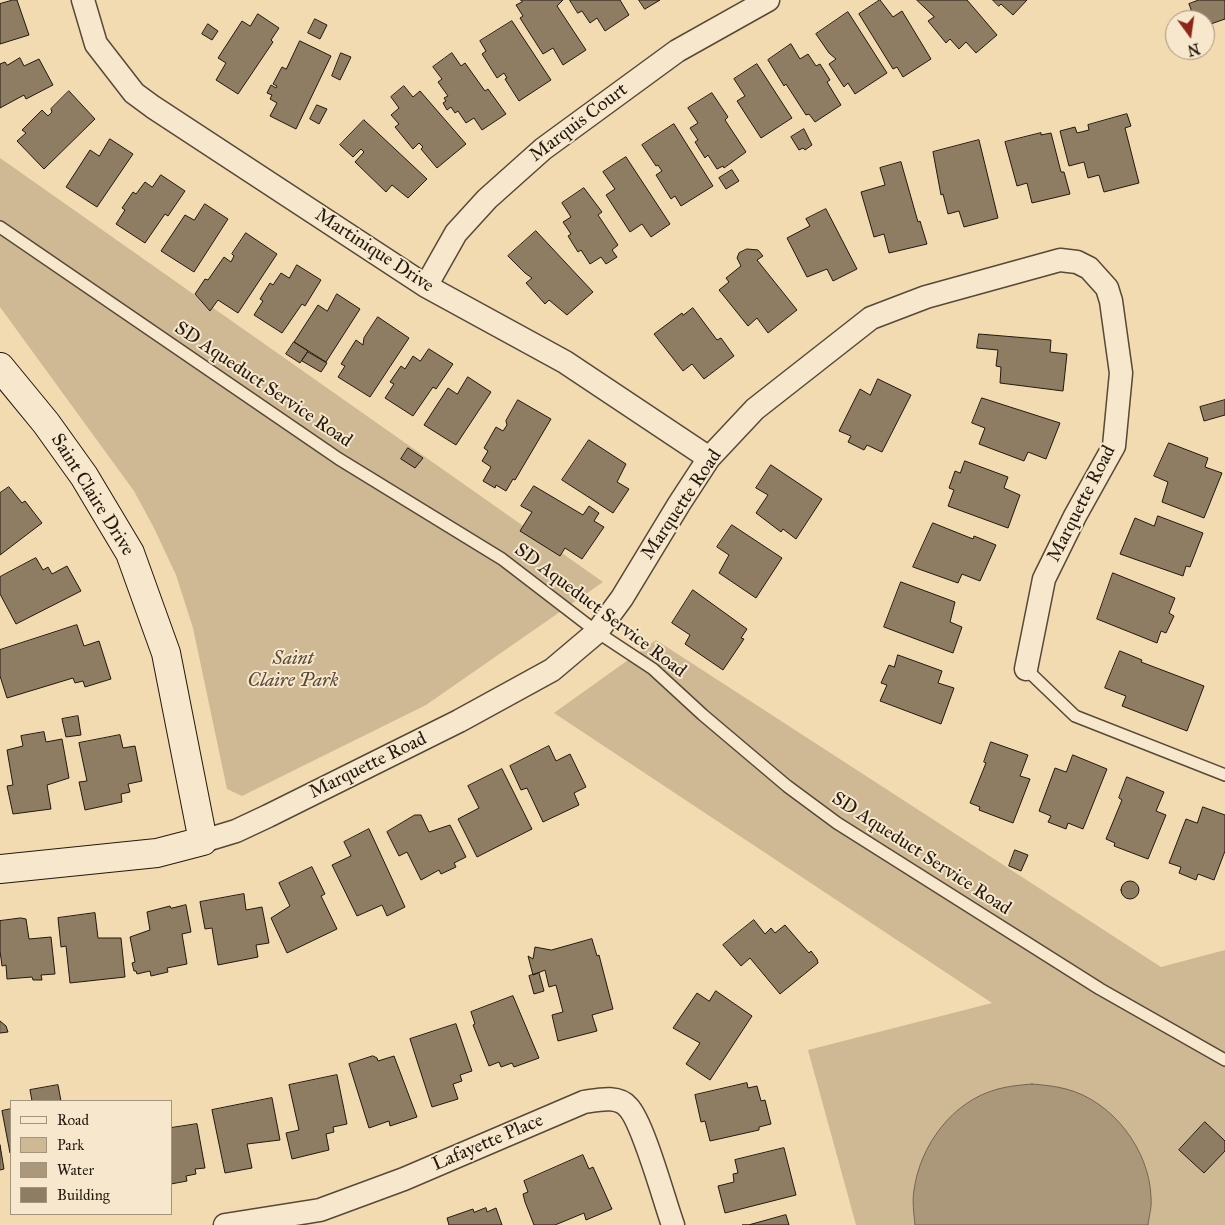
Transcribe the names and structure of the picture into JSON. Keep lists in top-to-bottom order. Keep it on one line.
{"streets":{"street":["Marquis Court","Martinique Drive","Saint Claire Drive","Marquette Road","Lafayette Place"],"lane":["SD Aqueduct Service Road"]},"crossings":[["Marquis Court","Martinique Drive"],["Martinique Drive","Marquette Road"],["SD Aqueduct Service Road","Marquette Road"],["Saint Claire Drive","Marquette Road"]],"parks":["Saint Claire Park"],"legend":["Road","Park","Water","Building"],"north":"bottom"}
